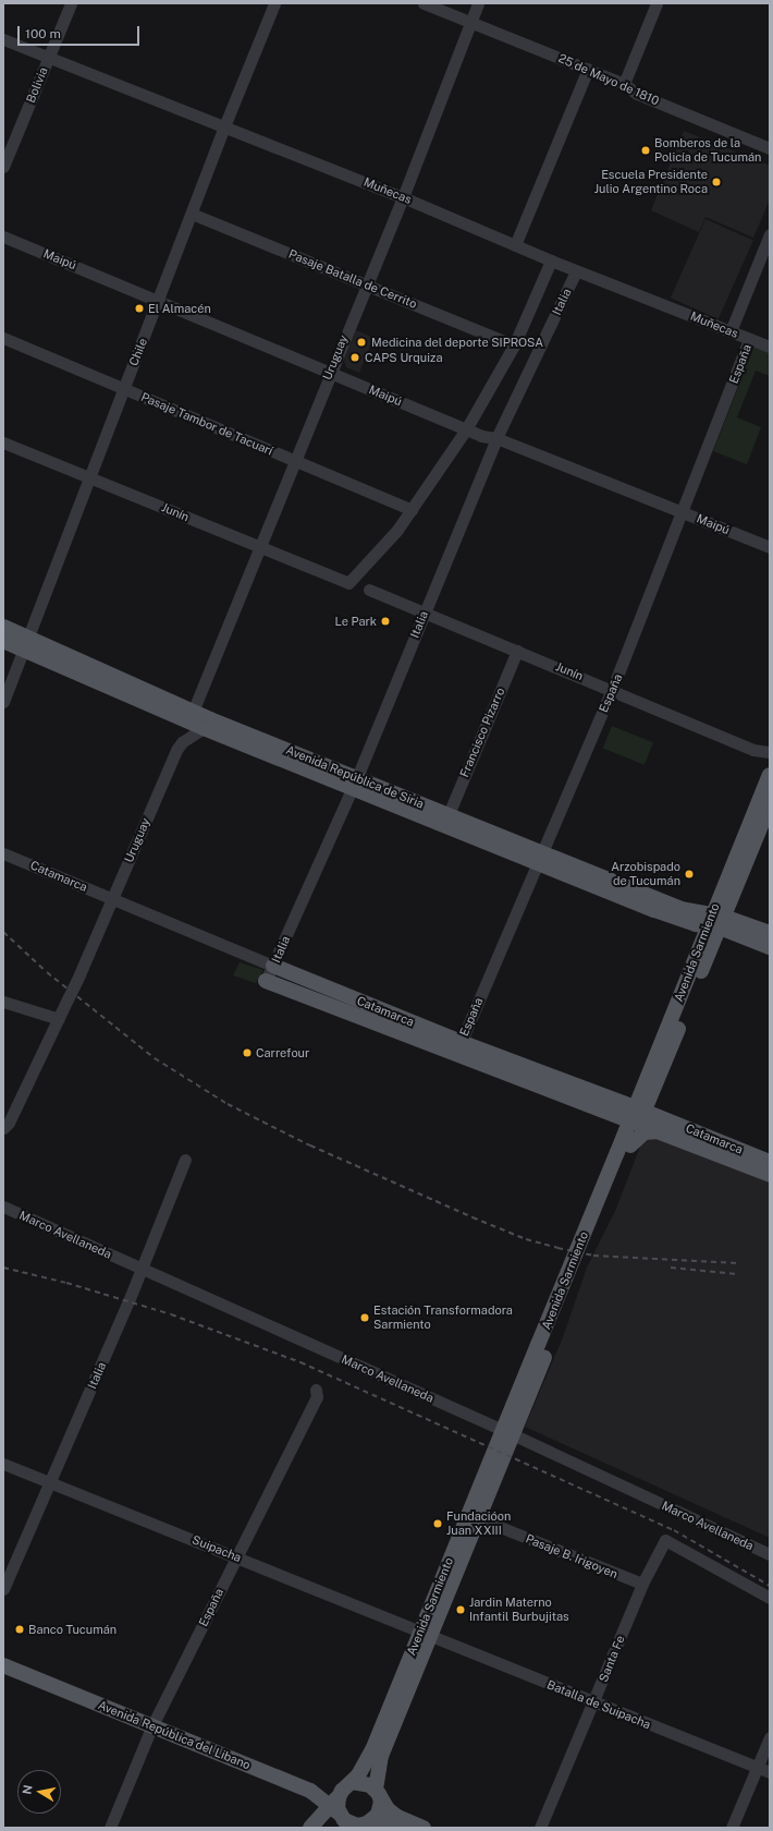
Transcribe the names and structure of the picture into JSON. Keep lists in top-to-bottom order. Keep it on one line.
{"streets":{"main road":["Avenida República de Siria","Catamarca","Avenida Sarmiento","Avenida República del Libano"],"street":["25 de Mayo de 1810","Bolivia","Muñecas","Maipú","Pasaje Batalla de Cerrito","Italia","Chile","Uruguay","España","Pasaje Tambor de Tacuarí","Junín","Francisco Pizarro","Marco Avellaneda","Suipacha","Pasaje B. Irigoyen","Santa Fe","Batalla de Suipacha"]},"crossings":[["25 de Mayo de 1810","Uruguay"],["Bolivia","Muñecas"],["Muñecas","Italia"],["Muñecas","Chile"],["Muñecas","Uruguay"],["Muñecas","España"],["Maipú","Italia"],["Maipú","Chile"],["Maipú","Uruguay"],["Maipú","España"],["Pasaje Batalla de Cerrito","Chile"],["Pasaje Batalla de Cerrito","Uruguay"],["Italia","Junín"],["Italia","Avenida República de Siria"],["Italia","Catamarca"],["Italia","Marco Avellaneda"],["Italia","Suipacha"],["Chile","Pasaje Tambor de Tacuarí"],["Chile","Junín"],["Chile","Avenida República de Siria"],["Uruguay","Pasaje Tambor de Tacuarí"],["Uruguay","Junín"],["Uruguay","Avenida República de Siria"],["Uruguay","Catamarca"],["España","Junín"],["España","Avenida República de Siria"],["España","Catamarca"],["España","Suipacha"],["España","Avenida República del Libano"],["Pasaje Tambor de Tacuarí","Junín"],["Junín","Francisco Pizarro"],["Francisco Pizarro","Avenida República de Siria"],["Avenida República de Siria","Avenida Sarmiento"],["Catamarca","Avenida Sarmiento"],["Avenida Sarmiento","Marco Avellaneda"],["Avenida Sarmiento","Suipacha"],["Avenida Sarmiento","Pasaje B. Irigoyen"],["Avenida Sarmiento","Batalla de Suipacha"],["Avenida Sarmiento","Avenida República del Libano"],["Suipacha","Batalla de Suipacha"],["Pasaje B. Irigoyen","Santa Fe"],["Santa Fe","Batalla de Suipacha"]],"places":["Bomberos de la Policía de Tucumán","Escuela Presidente Julio Argentino Roca","El Almacén","Medicina del deporte SIPROSA","CAPS Urquiza","Le Park","Arzobispado de Tucumán","Carrefour","Estación Transformadora Sarmiento","Fundacióon Juan XXIII","Jardin Materno Infantil Burbujitas","Banco Tucumán"],"scale_bar":"100 m","north":"left"}
